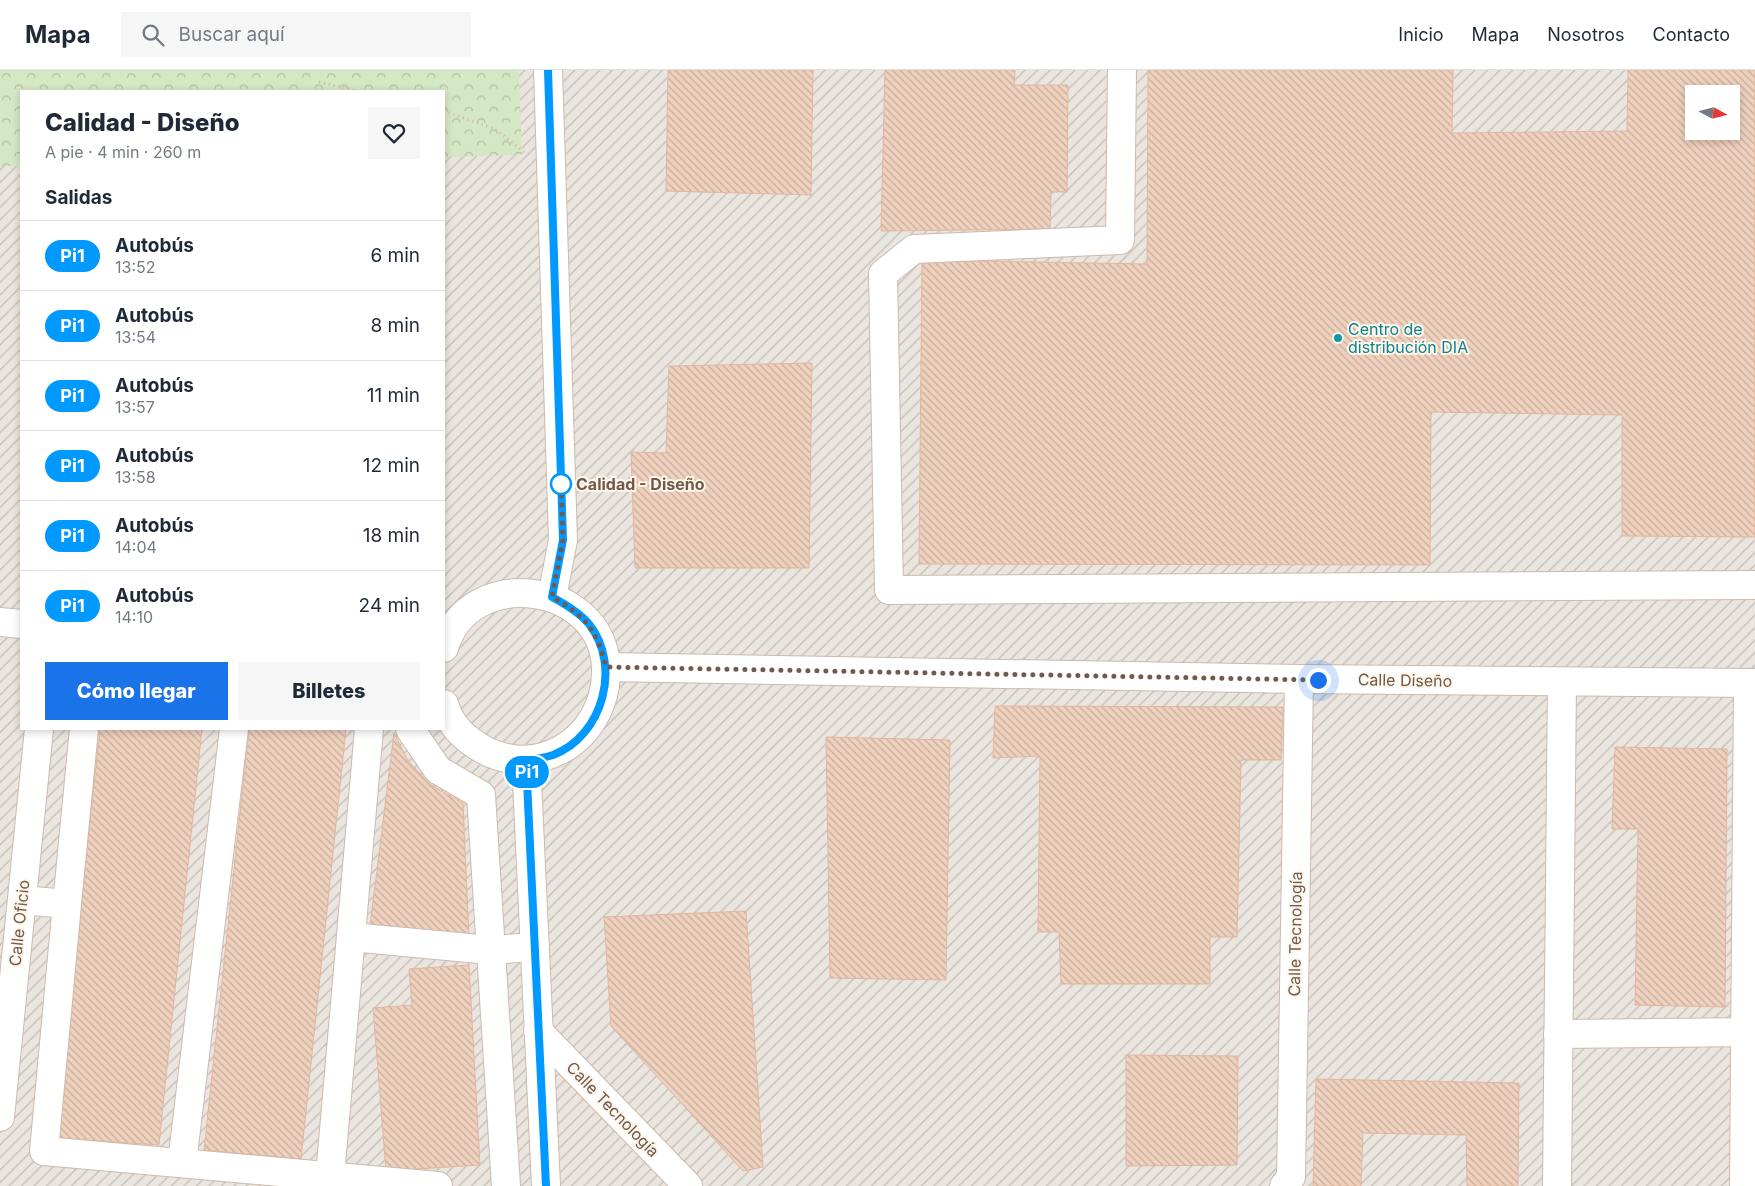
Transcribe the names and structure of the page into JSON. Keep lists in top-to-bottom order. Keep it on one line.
{"streets":{"street":["Calle Diseño","Calle Oficio","Calle Tecnología"]},"crossings":[["Calle Diseño","Calle Tecnología"]],"places":["Centro de distribución DIA","Calidad - Diseño"],"lines":["bus line Pi1"],"north":"right","page":{"header":"Mapa","search":"Buscar aquí","nav":["Inicio","Mapa","Nosotros","Contacto"],"on_map":"Pi1","heading":[["Calidad - Diseño","A pie · 4 min · 260 m"],"Salidas"],"list":[{"mark":"Pi1","name":"Autobús","note":"13:52","value":"6 min"},{"mark":"Pi1","name":"Autobús","note":"13:54","value":"8 min"},{"mark":"Pi1","name":"Autobús","note":"13:57","value":"11 min"},{"mark":"Pi1","name":"Autobús","note":"13:58","value":"12 min"},{"mark":"Pi1","name":"Autobús","note":"14:04","value":"18 min"},{"mark":"Pi1","name":"Autobús","note":"14:10","value":"24 min"}],"buttons":["Cómo llegar","Billetes"]}}
